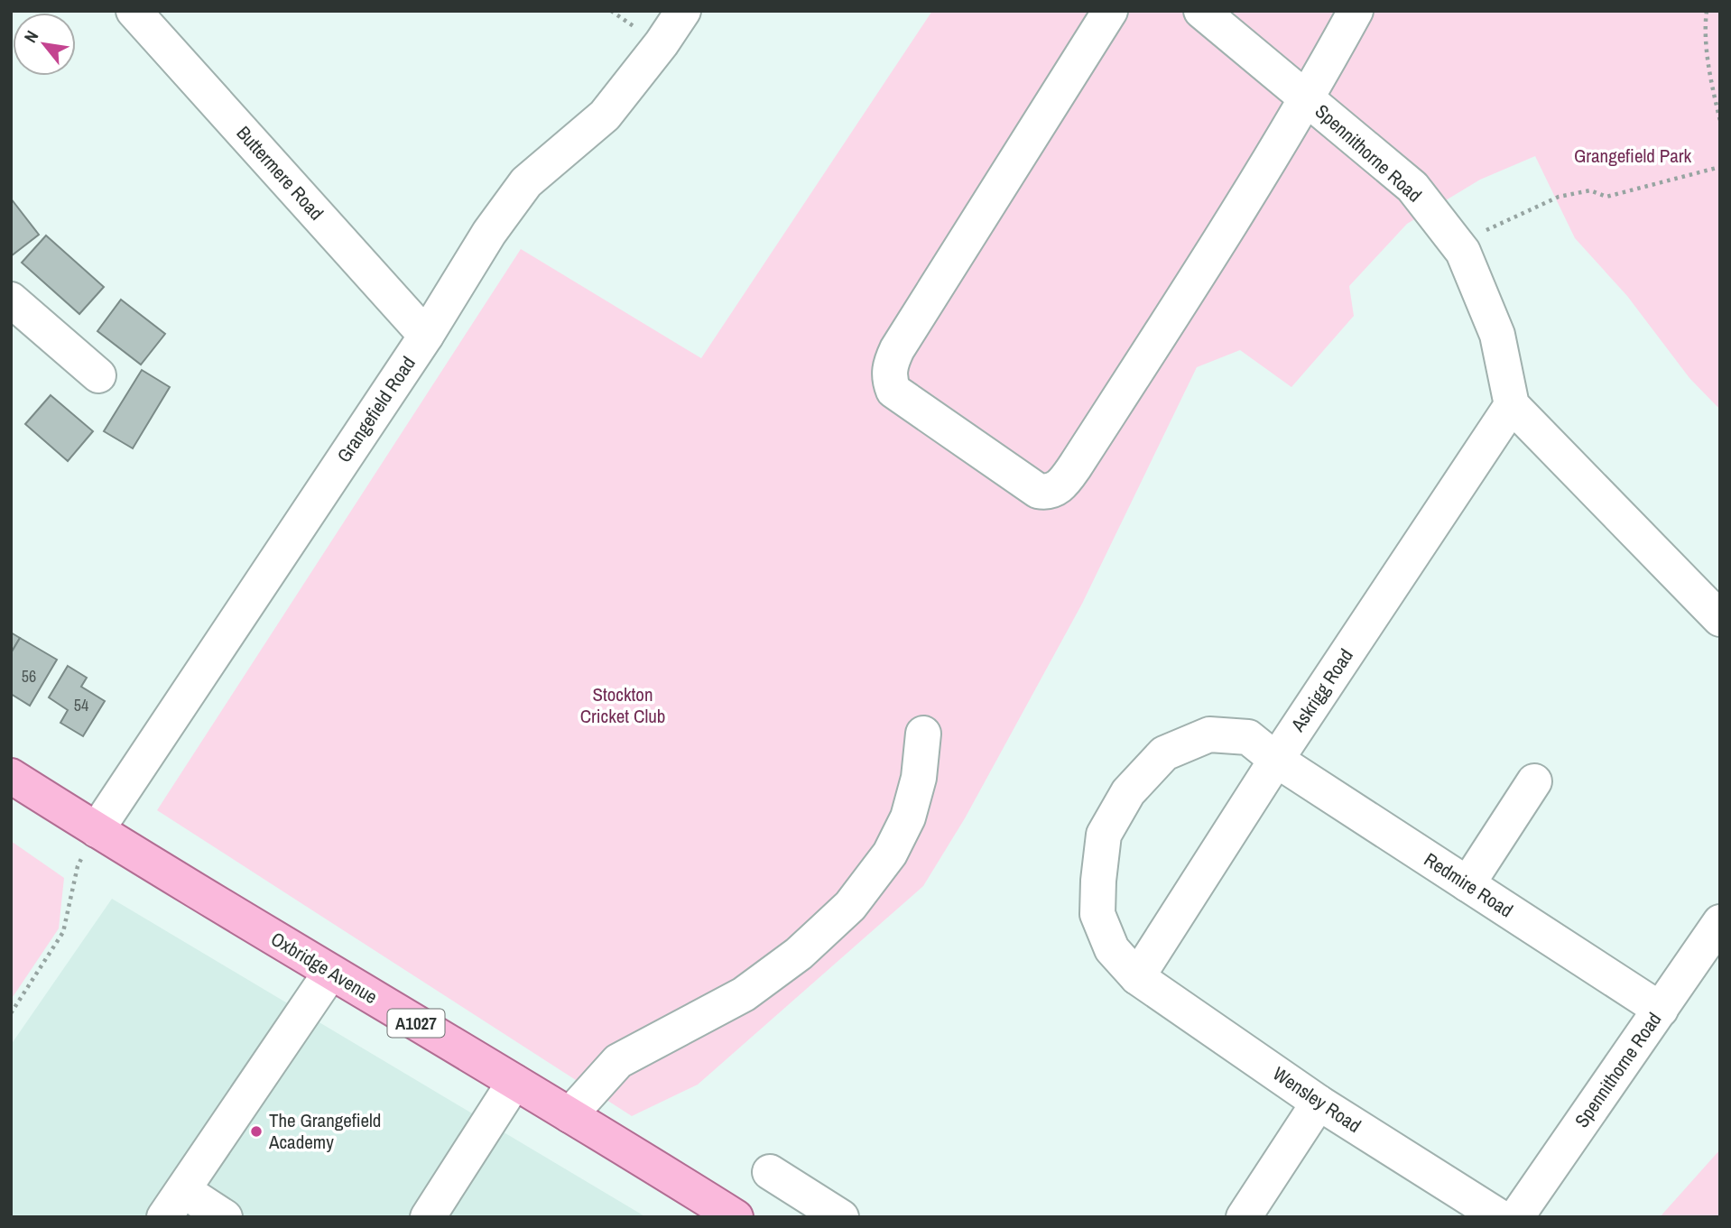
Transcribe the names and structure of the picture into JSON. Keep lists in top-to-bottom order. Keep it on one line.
{"streets":{"main road":["Oxbridge Avenue","A1027"],"street":["Spennithorne Road","Buttermere Road","Grangefield Road","Askrigg Road","Redmire Road","Wensley Road"]},"crossings":[["Spennithorne Road","Askrigg Road"],["Spennithorne Road","Redmire Road"],["Buttermere Road","Grangefield Road"],["Grangefield Road","Oxbridge Avenue"],["Askrigg Road","Redmire Road"],["Askrigg Road","Wensley Road"]],"parks":["Grangefield Park","Stockton Cricket Club"],"places":["The Grangefield Academy"],"house_numbers":["56","54"],"north":"top left"}
